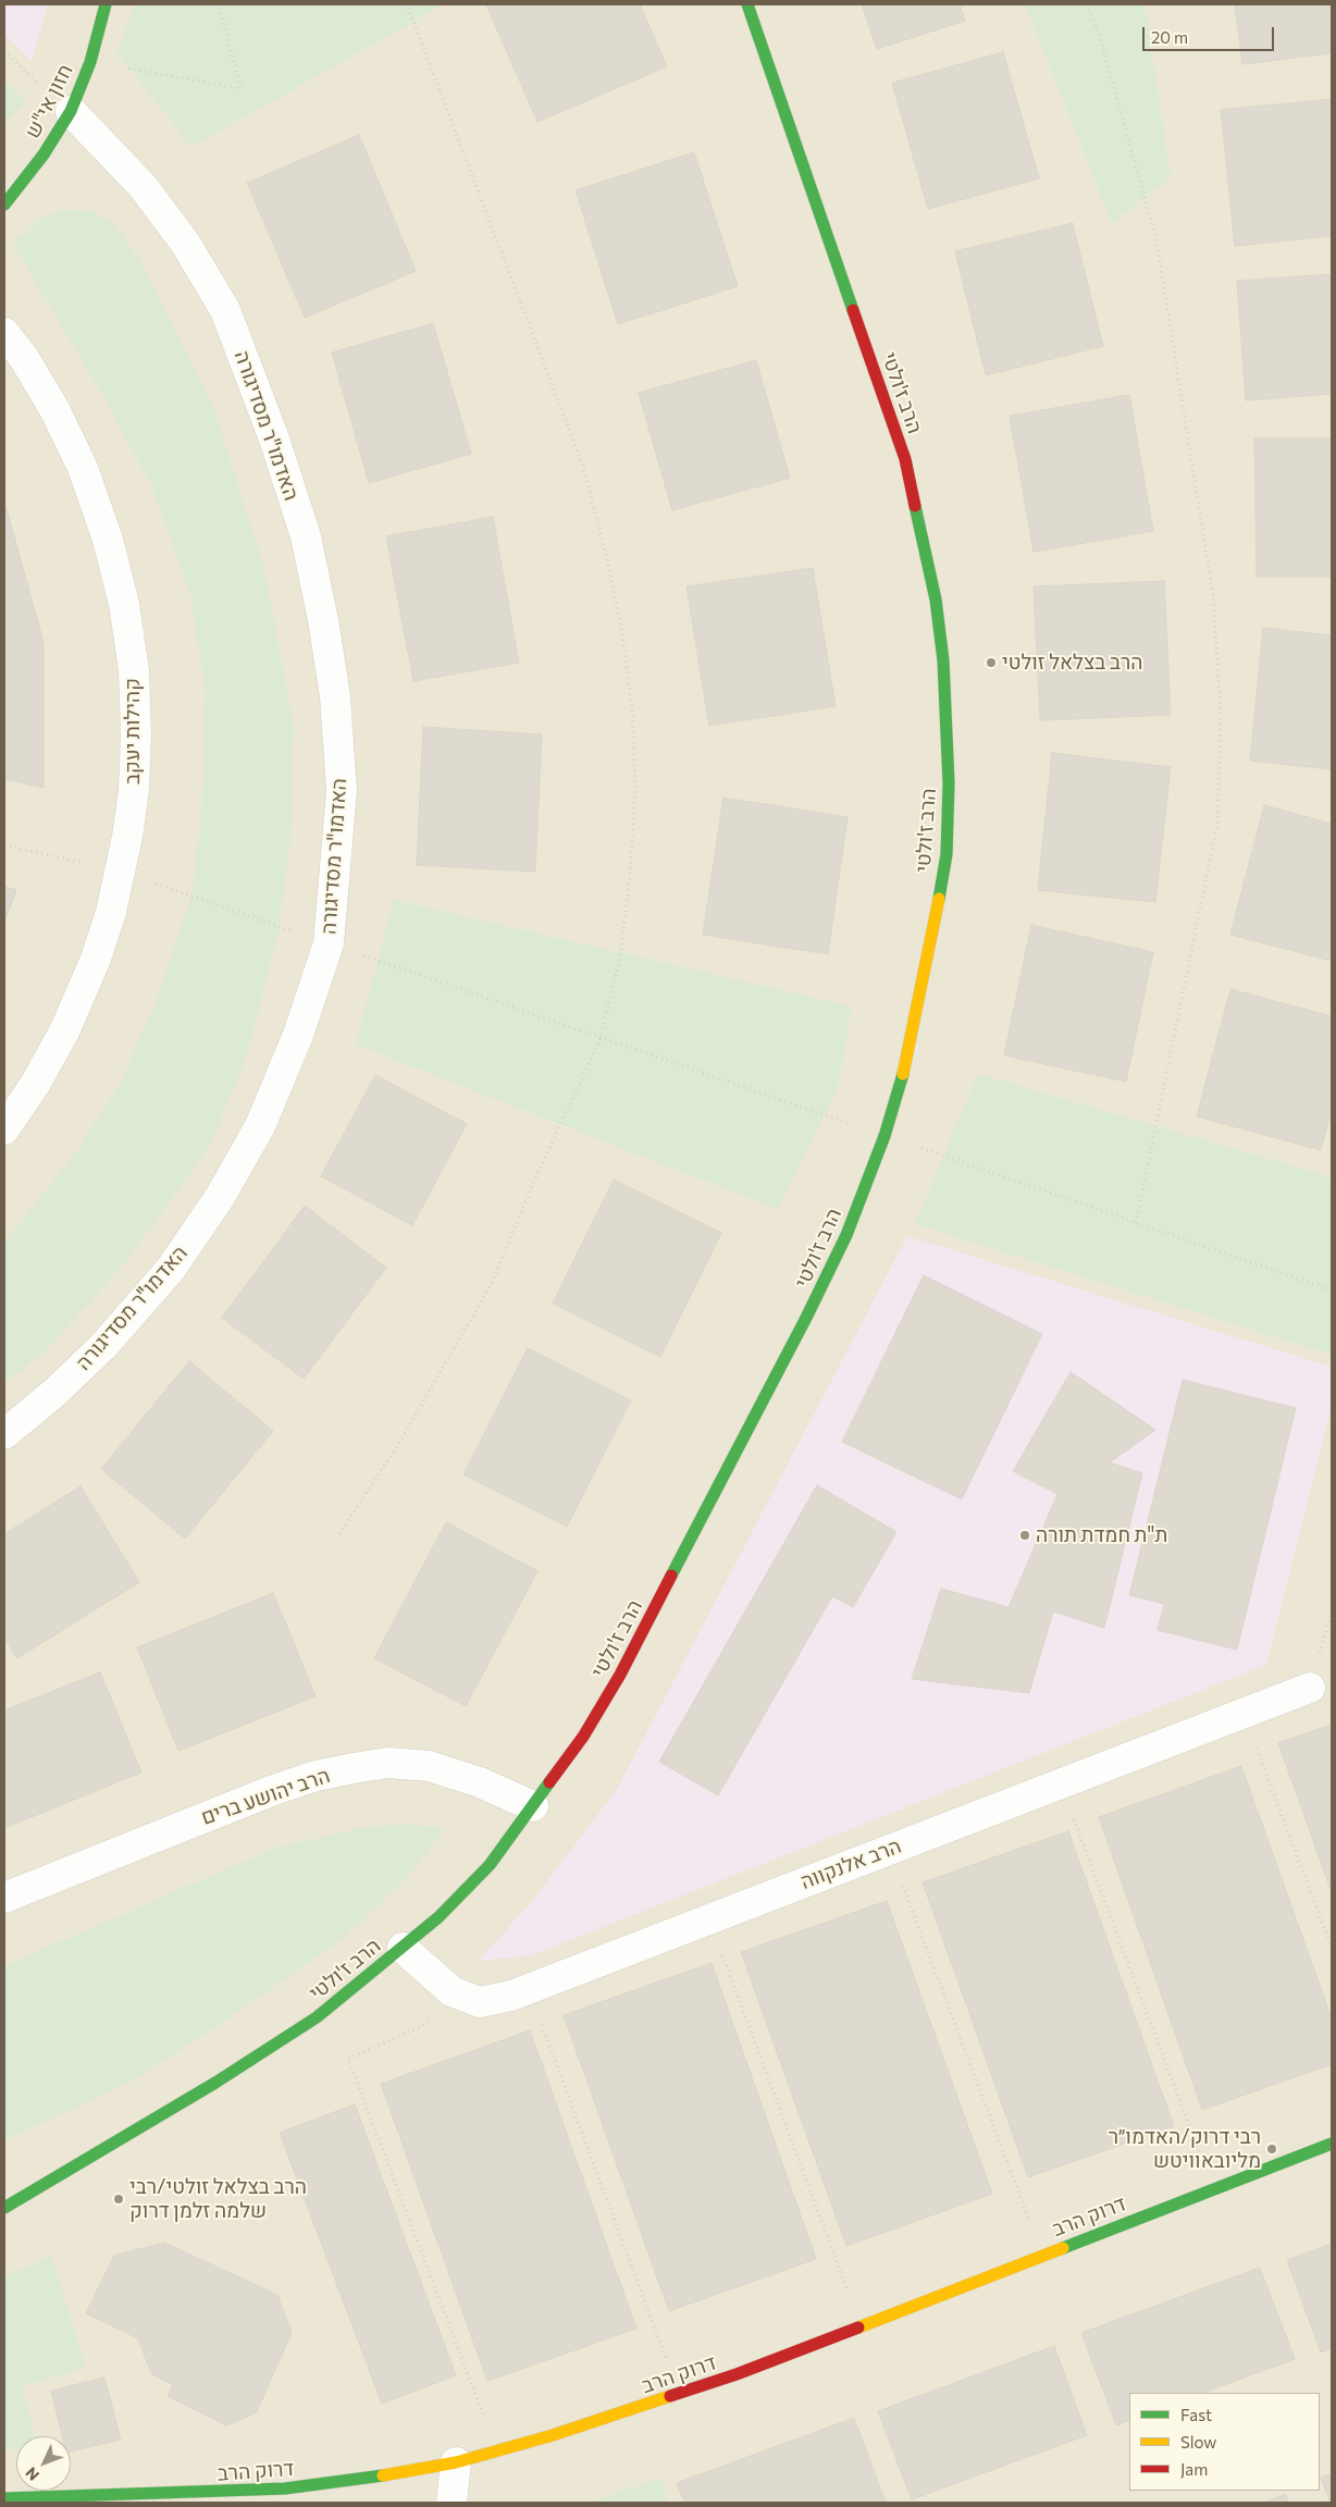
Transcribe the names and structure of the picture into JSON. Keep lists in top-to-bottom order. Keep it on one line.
{"streets":{"street":["חזון אי\"ש","הרב ז'ולטי","האדמו\"ר מסדיגורה","קהילות יעקב","הרב יהושע ברים","הרב אלנקווה","דרוק הרב"]},"crossings":[["חזון אי\"ש","האדמו\"ר מסדיגורה"],["הרב ז'ולטי","הרב יהושע ברים"],["הרב ז'ולטי","הרב אלנקווה"]],"places":["הרב בצלאל זולטי","ת\"ת חמדת תורה","רבי דרוק/האדמו״ר מליובאוויטש","הרב בצלאל זולטי/רבי שלמה זלמן דרוק"],"legend":["Fast","Slow","Jam"],"scale_bar":"20 m","north":"bottom left"}
